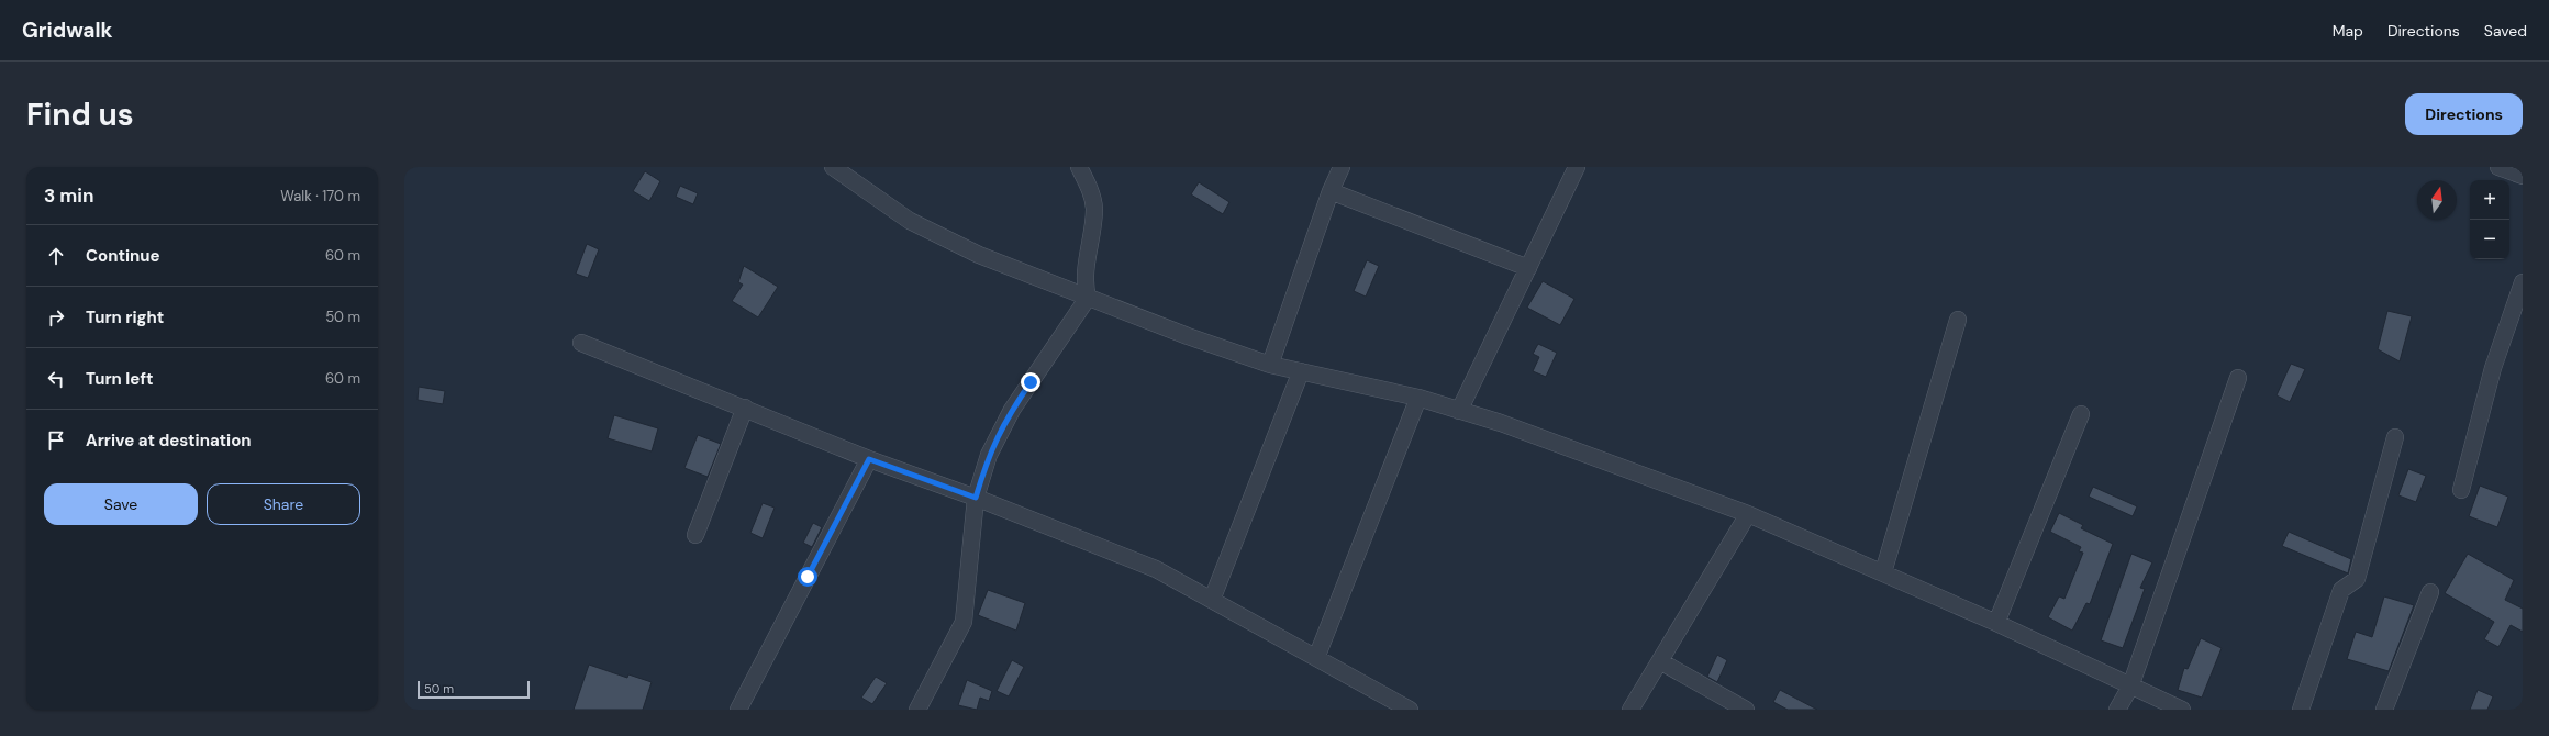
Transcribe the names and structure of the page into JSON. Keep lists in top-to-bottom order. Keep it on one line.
{"scale_bar":"50 m","north":"top","page":{"header":"Gridwalk","nav":["Map","Directions","Saved"],"buttons":["Directions",["Save","Share"]],"title":"Find us","heading":["3 min","Walk · 170 m"],"map_buttons":["+","−"],"list":[["Continue","60 m"],["Turn right","50 m"],["Turn left","60 m"],"Arrive at destination"],"scale":"50 m"}}
